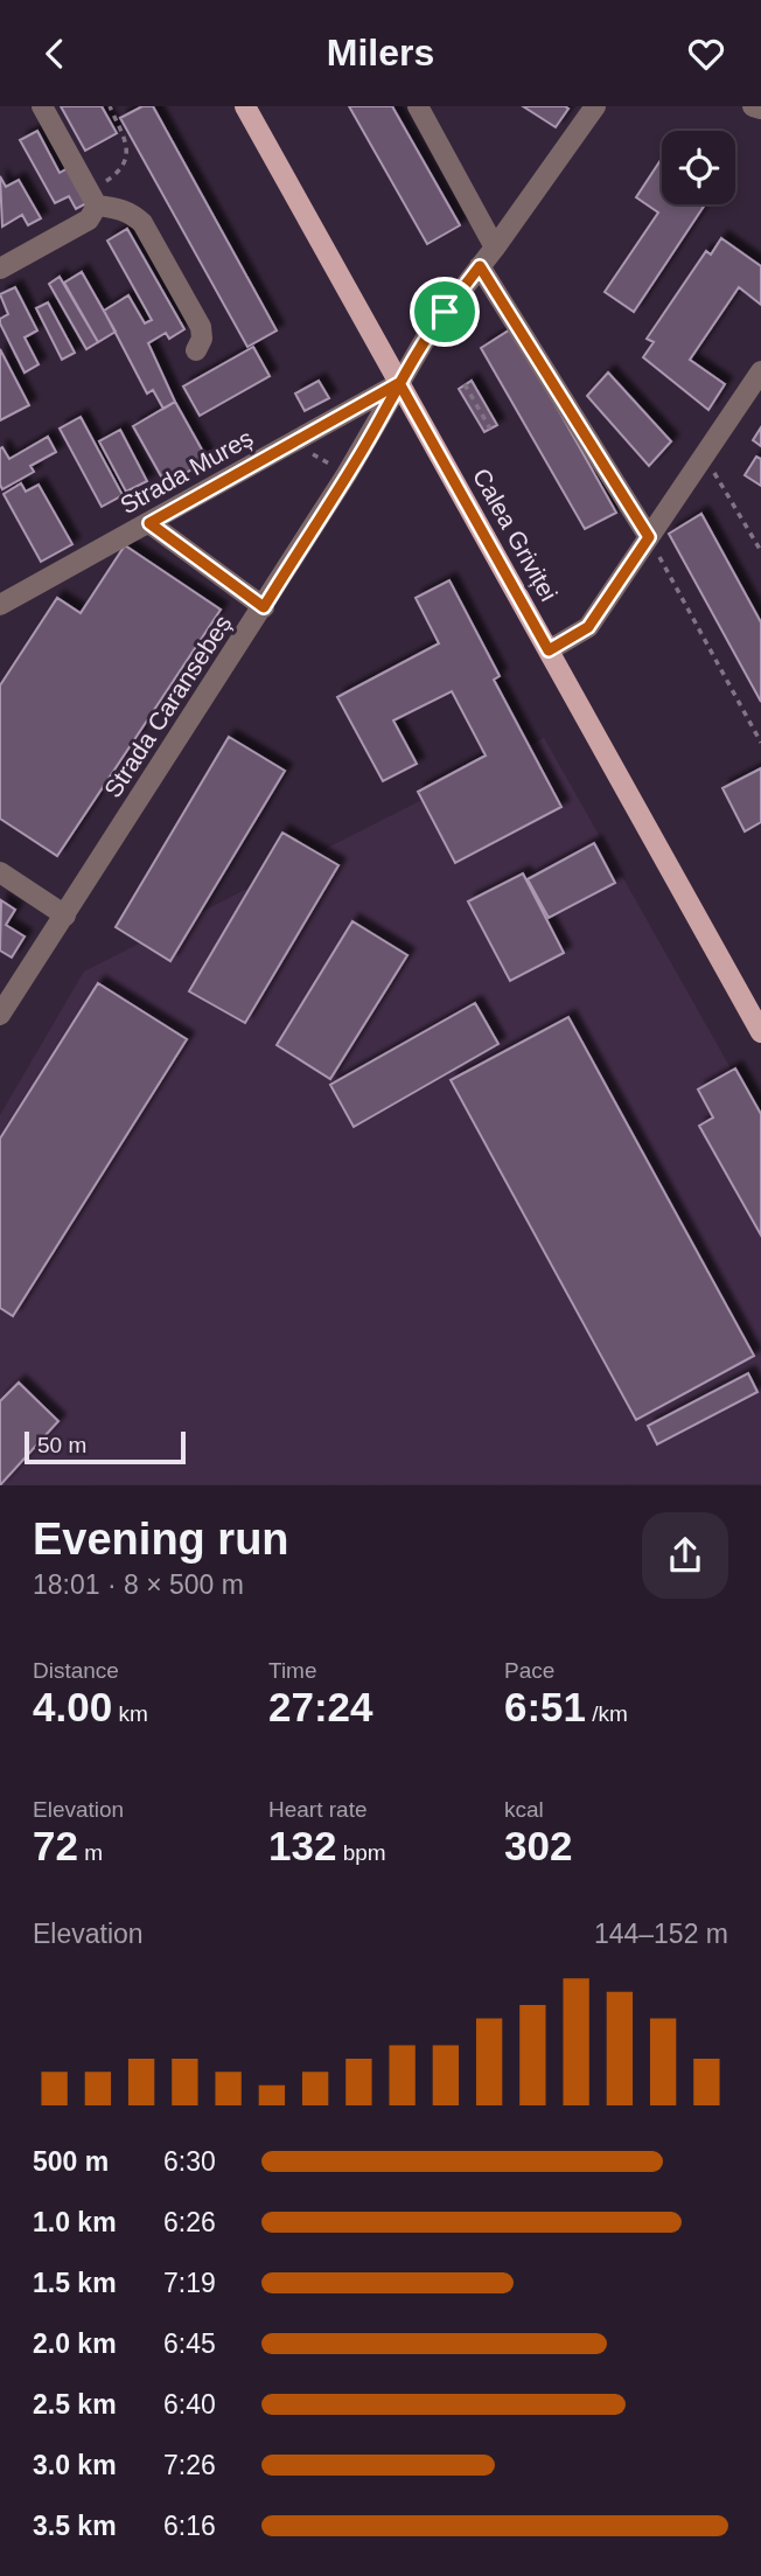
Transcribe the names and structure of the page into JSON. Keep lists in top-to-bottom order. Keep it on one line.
{"streets":{"main road":["Calea Griviței"],"street":["Strada Mureș","Strada Caransebeș"]},"crossings":[["Strada Mureș","Calea Griviței"],["Strada Mureș","Strada Caransebeș"],["Calea Griviței","Strada Caransebeș"]],"scale_bar":"50 m","page":{"header":"Milers","scale":"50 m","heading":["Evening run","18:01 · 8 × 500 m"],"stats":[["Distance","4.00 km"],["Time","27:24"],["Pace","6:51 /km"],["Elevation","72 m"],["Heart rate","132 bpm"],["kcal","302"]],"chart":["Elevation","144–152 m"],"list":[{"name":"500 m","note":"6:30"},{"name":"1.0 km","note":"6:26"},{"name":"1.5 km","note":"7:19"},{"name":"2.0 km","note":"6:45"},{"name":"2.5 km","note":"6:40"},{"name":"3.0 km","note":"7:26"},{"name":"3.5 km","note":"6:16"}]}}
